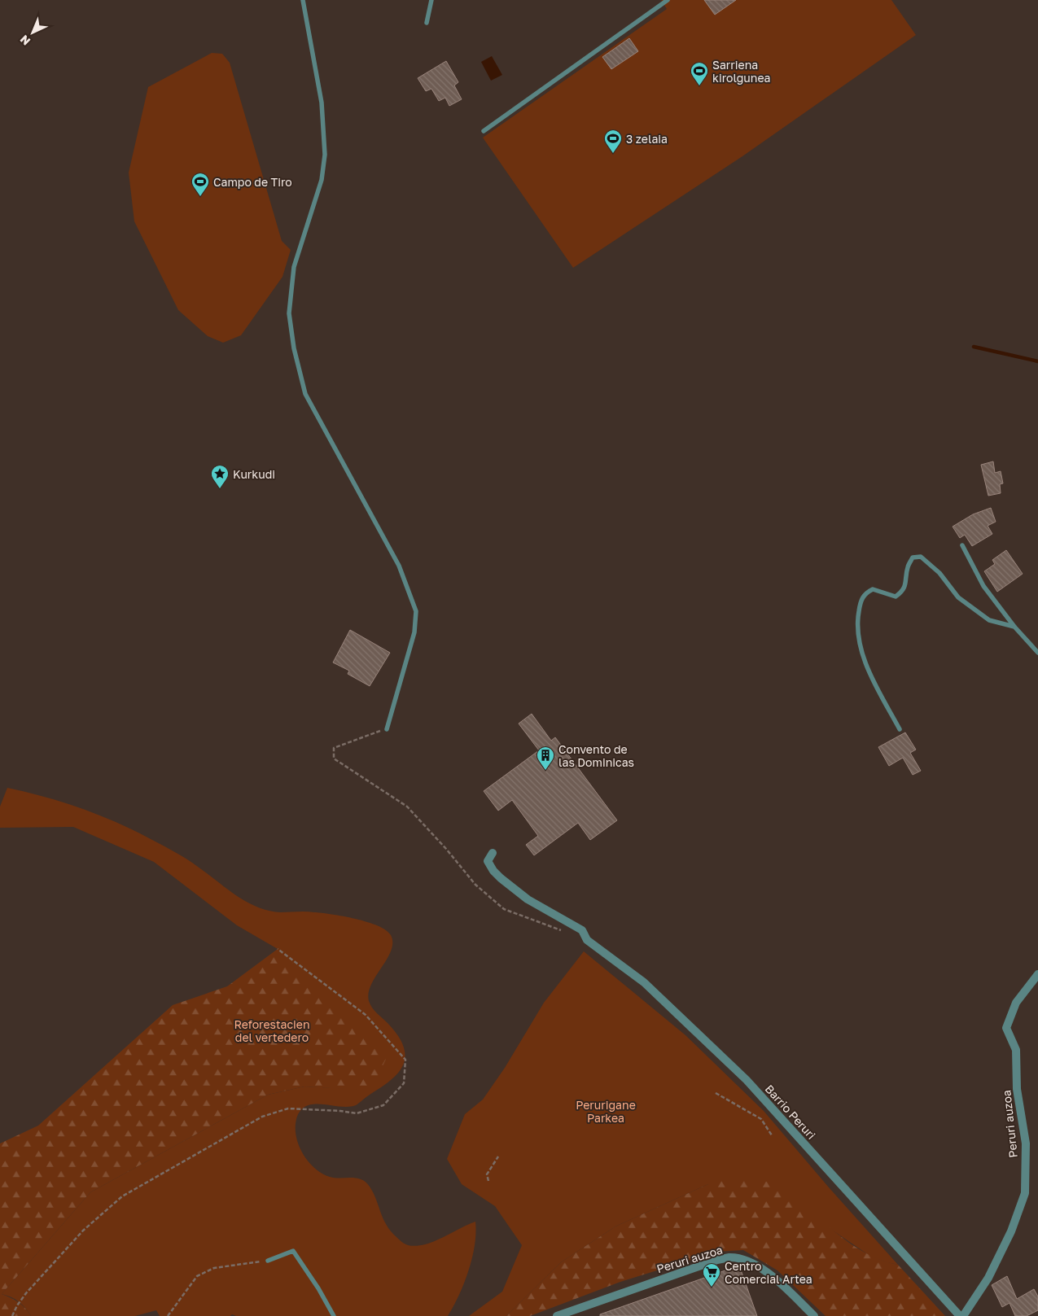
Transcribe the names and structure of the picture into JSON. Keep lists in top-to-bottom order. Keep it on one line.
{"streets":{"street":["Barrio Peruri","Peruri auzoa"]},"parks":["Reforestacien del vertedero","Perurigane Parkea"],"places":{"sports":["Sarriena kirolgunea","3 zelaia","Campo de Tiro"],"place":["Kurkudi"],"building":["Convento de las Dominicas"],"supermarket":["Centro Comercial Artea"]},"north":"bottom left"}
